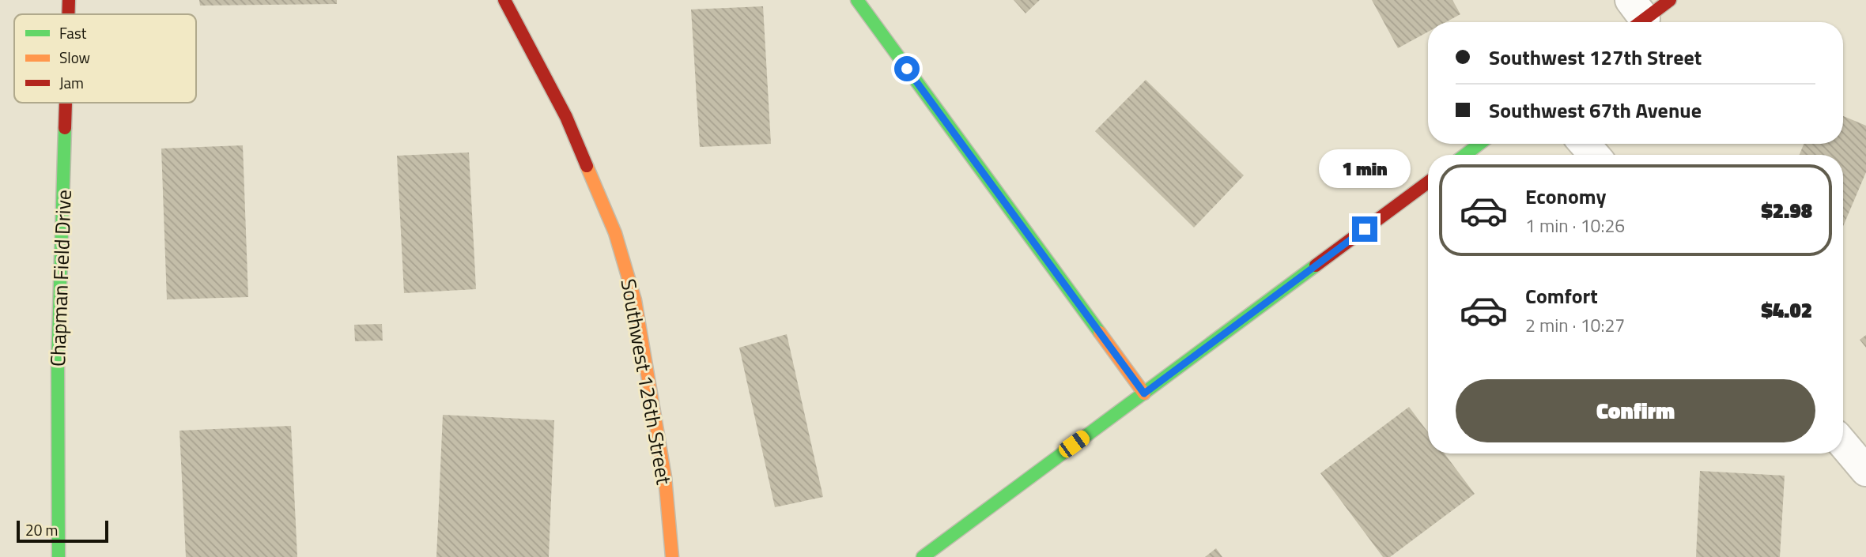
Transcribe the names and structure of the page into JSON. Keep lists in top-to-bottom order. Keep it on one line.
{"streets":{"street":["Chapman Field Drive","Southwest 126th Street"]},"legend":["Fast","Slow","Jam"],"scale_bar":"20 m","page":{"banner":["Southwest 127th Street","Southwest 67th Avenue"],"bubble":"1 min","list":[{"name":"Economy","note":"1 min · 10:26","value":"$2.98"},{"name":"Comfort","note":"2 min · 10:27","value":"$4.02"}],"buttons":"Confirm","scale":"20 m"}}
